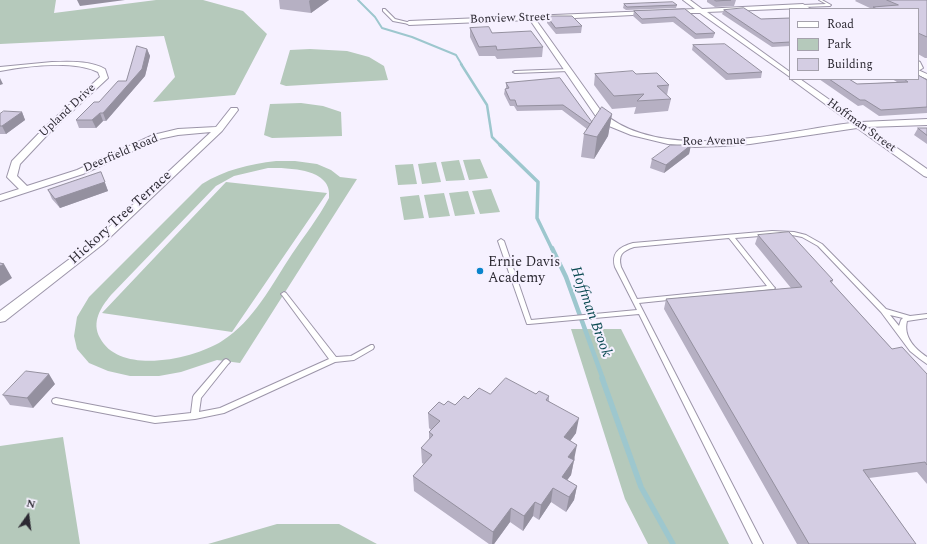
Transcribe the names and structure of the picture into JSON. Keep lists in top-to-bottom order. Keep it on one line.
{"streets":{"street":["Bonview Street","Upland Drive","Hoffman Street","Roe Avenue","Deerfield Road","Hickory Tree Terrace"]},"crossings":[["Bonview Street","Roe Avenue"],["Upland Drive","Deerfield Road"],["Hoffman Street","Roe Avenue"],["Deerfield Road","Hickory Tree Terrace"]],"water":["Hoffman Brook"],"places":["Ernie Davis Academy"],"legend":["Road","Park","Building"],"north":"top"}
